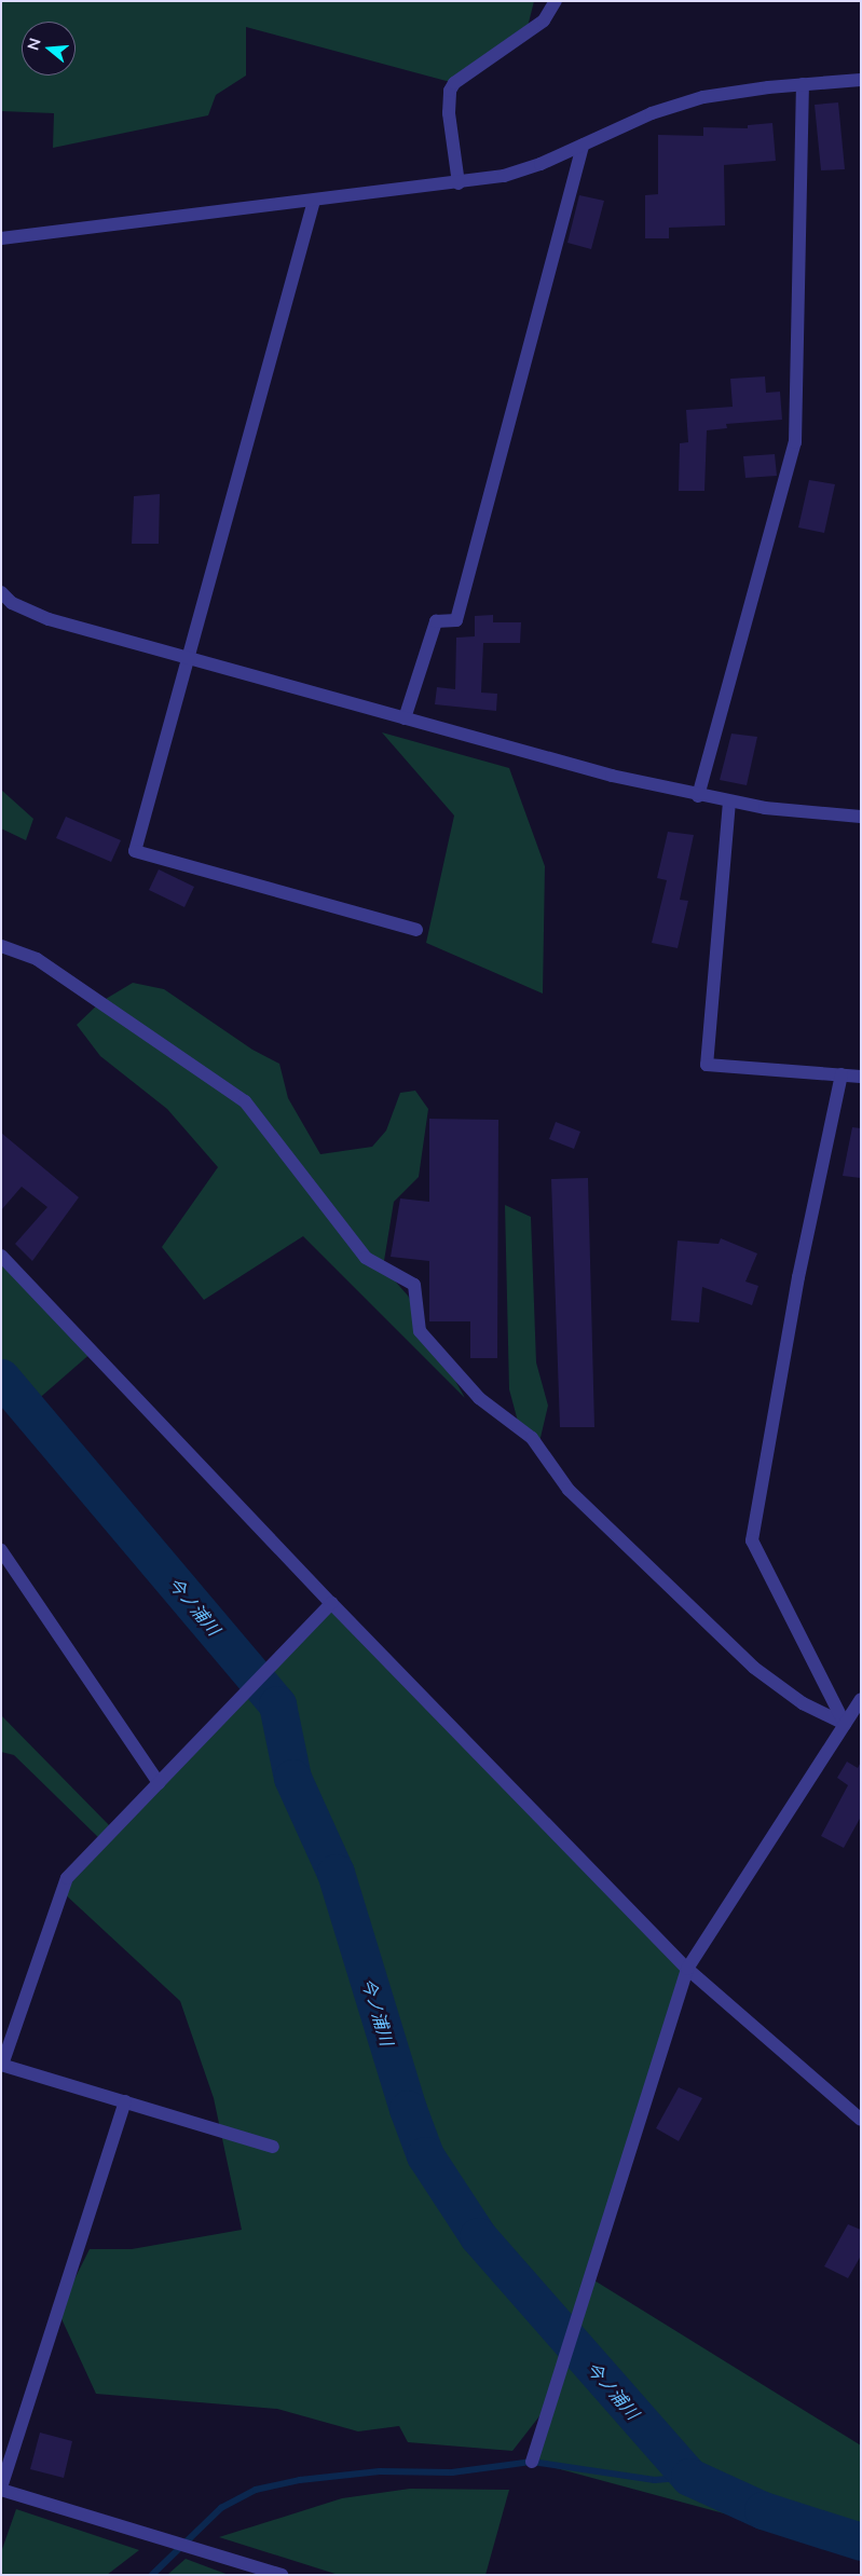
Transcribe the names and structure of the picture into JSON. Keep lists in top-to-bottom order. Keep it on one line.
{"water":["今ノ浦川"],"north":"left"}
